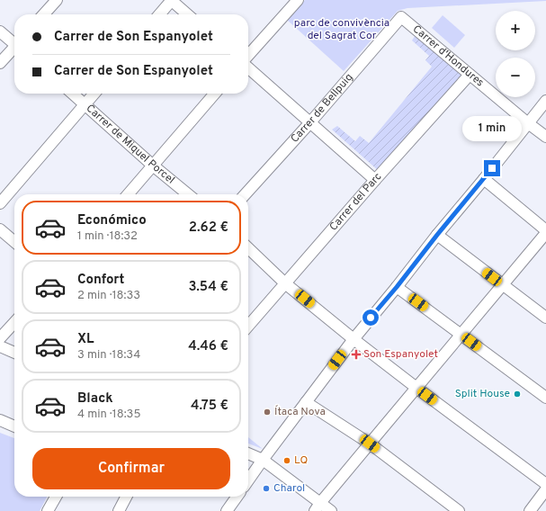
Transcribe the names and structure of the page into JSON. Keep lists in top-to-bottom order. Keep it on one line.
{"streets":{"street":["Carrer d'Hondures","Carrer de Bellpuig","Carrer de Miquel Porcel","Carrer del Parc"]},"crossings":[["Carrer d'Hondures","Carrer de Bellpuig"],["Carrer d'Hondures","Carrer del Parc"]],"parks":["parc de convivència del Sagrat Cor"],"places":{"health":["Son Espanyolet"],"other":["Split House","Ítaca Nova","LQ","Charol"]},"page":{"map_buttons":["+","−"],"banner":["Carrer de Son Espanyolet","Carrer de Son Espanyolet"],"bubble":"1 min","list":[{"name":"Económico","note":"1 min · 18:32","value":"2.62 €"},{"name":"Confort","note":"2 min · 18:33","value":"3.54 €"},{"name":"XL","note":"3 min · 18:34","value":"4.46 €"},{"name":"Black","note":"4 min · 18:35","value":"4.75 €"}],"buttons":"Confirmar"}}
